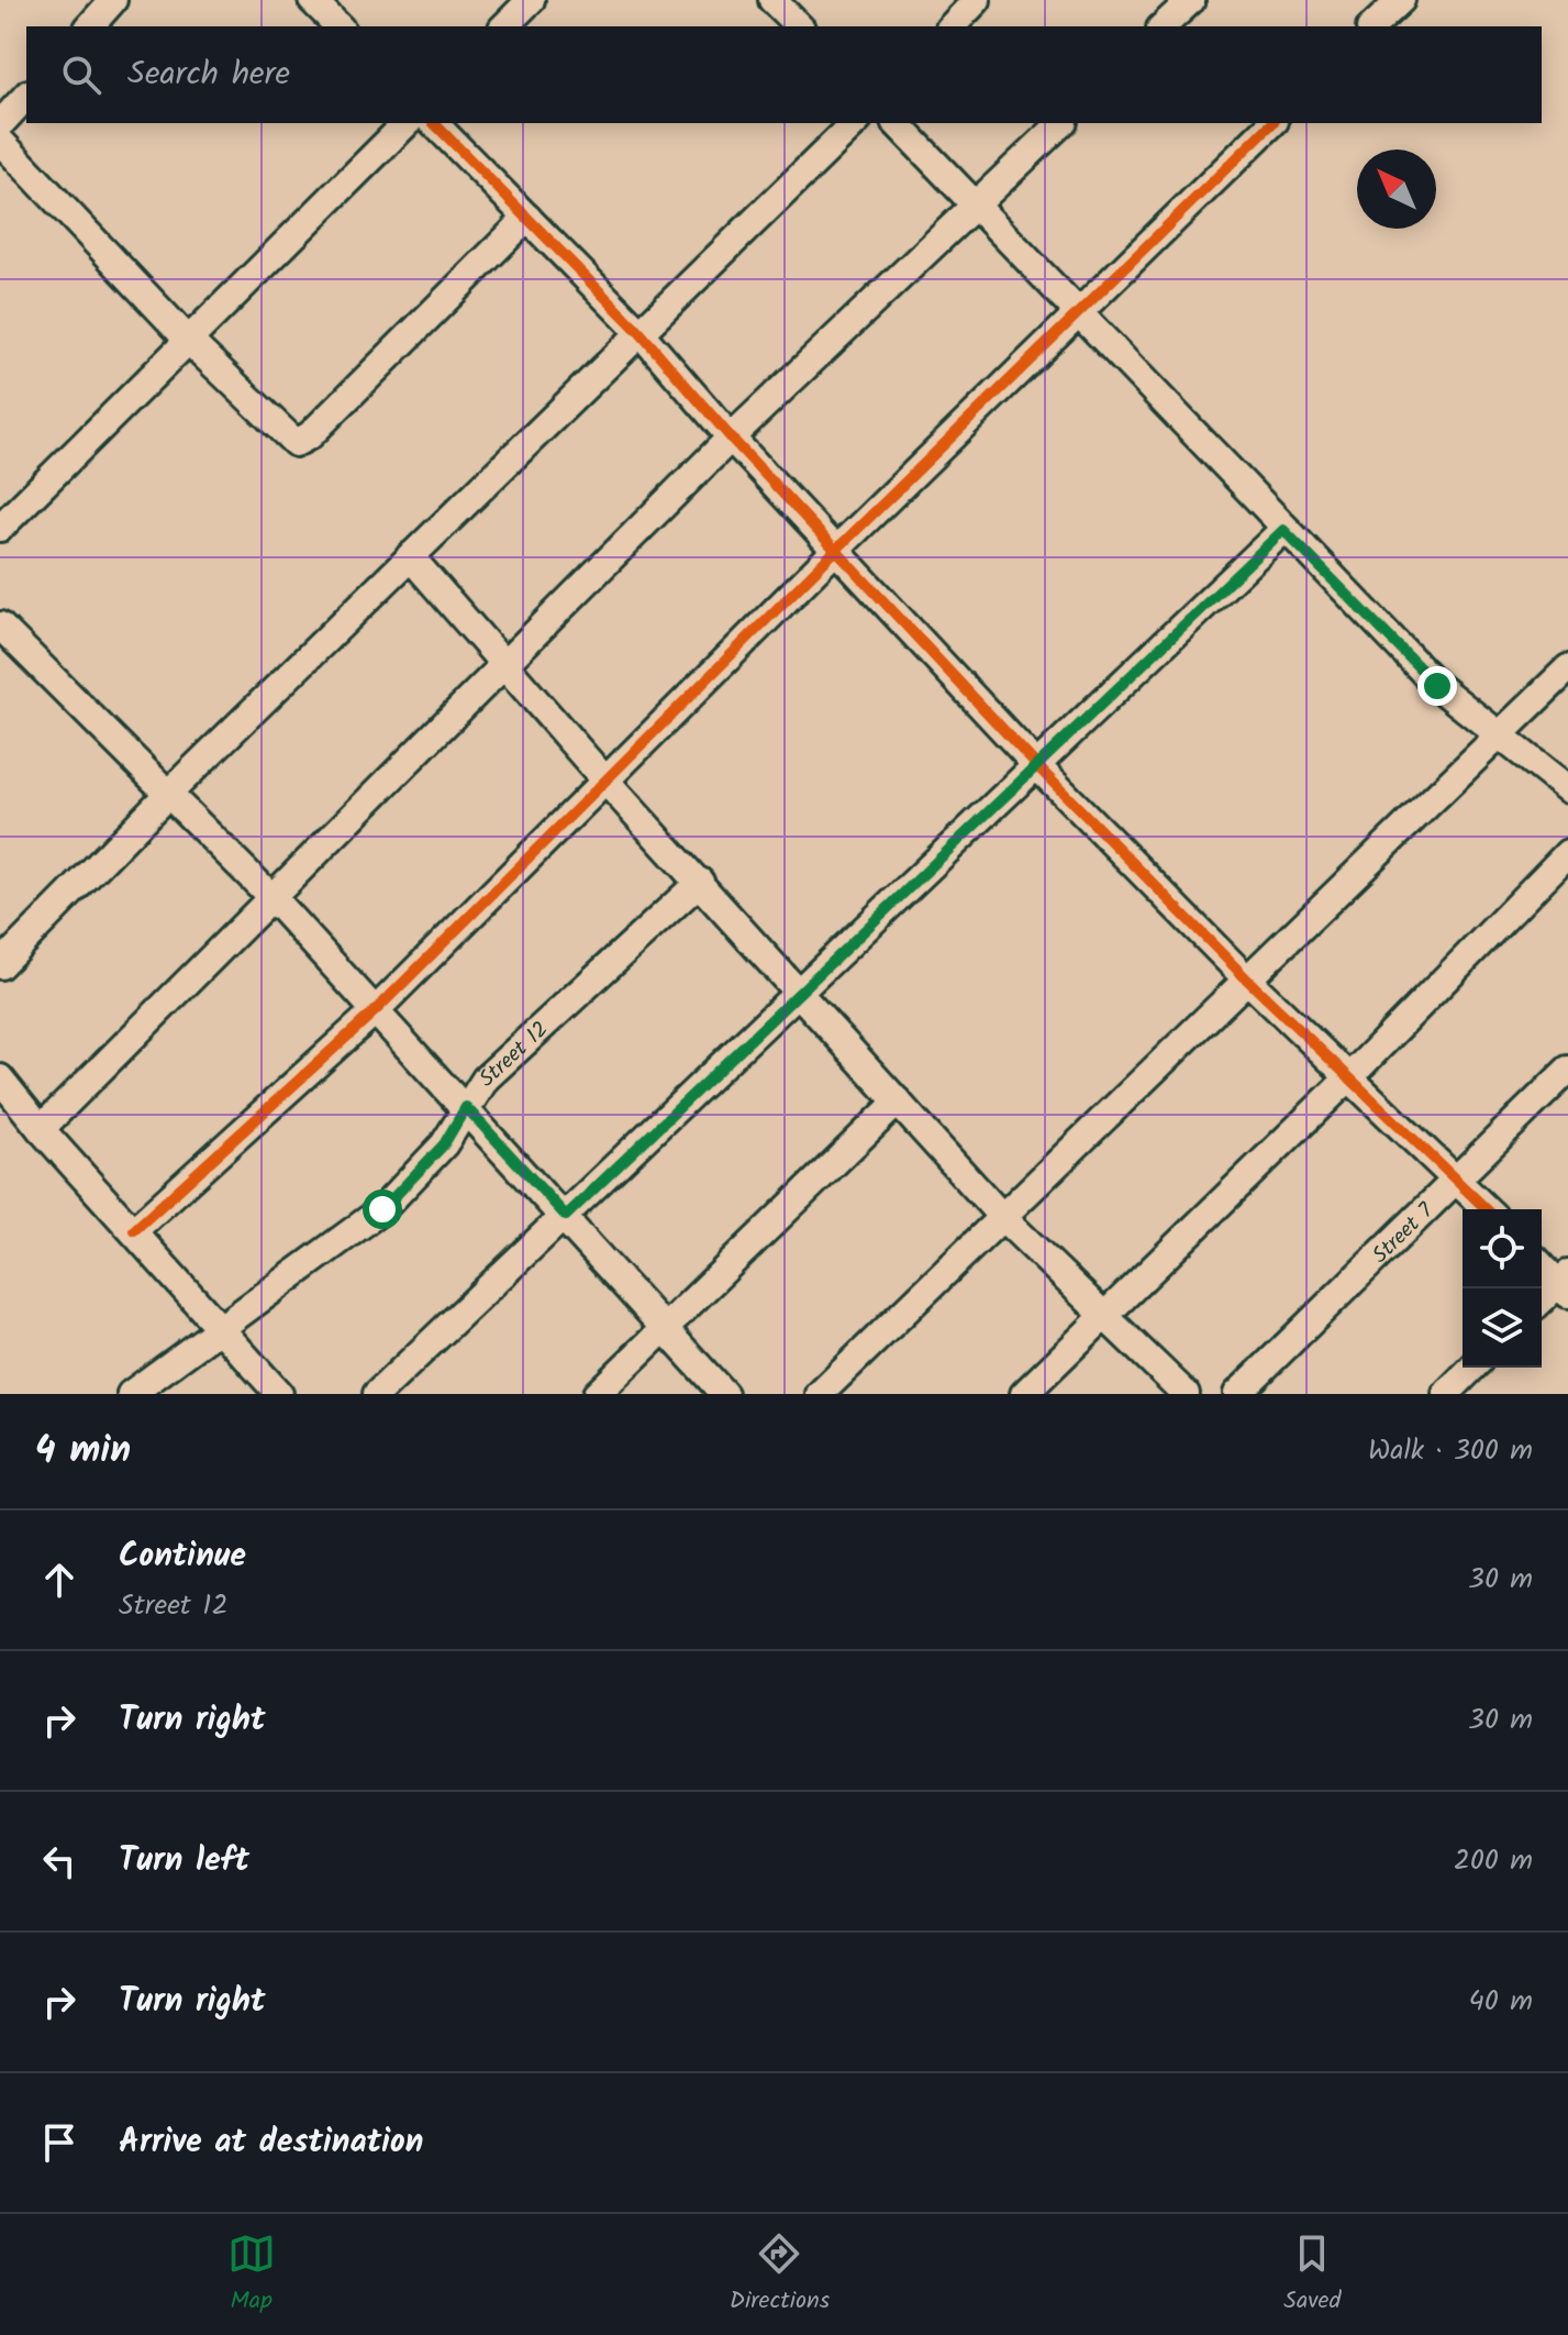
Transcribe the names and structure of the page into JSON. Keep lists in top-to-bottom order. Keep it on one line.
{"streets":{"street":["Street 12","Street 7"]},"north":"top left","page":{"search":"Search here","heading":["4 min","Walk · 300 m"],"list":[["Continue","Street 12","30 m"],["Turn right","30 m"],["Turn left","200 m"],["Turn right","40 m"],"Arrive at destination"],"nav":["Map","Directions","Saved"]}}
